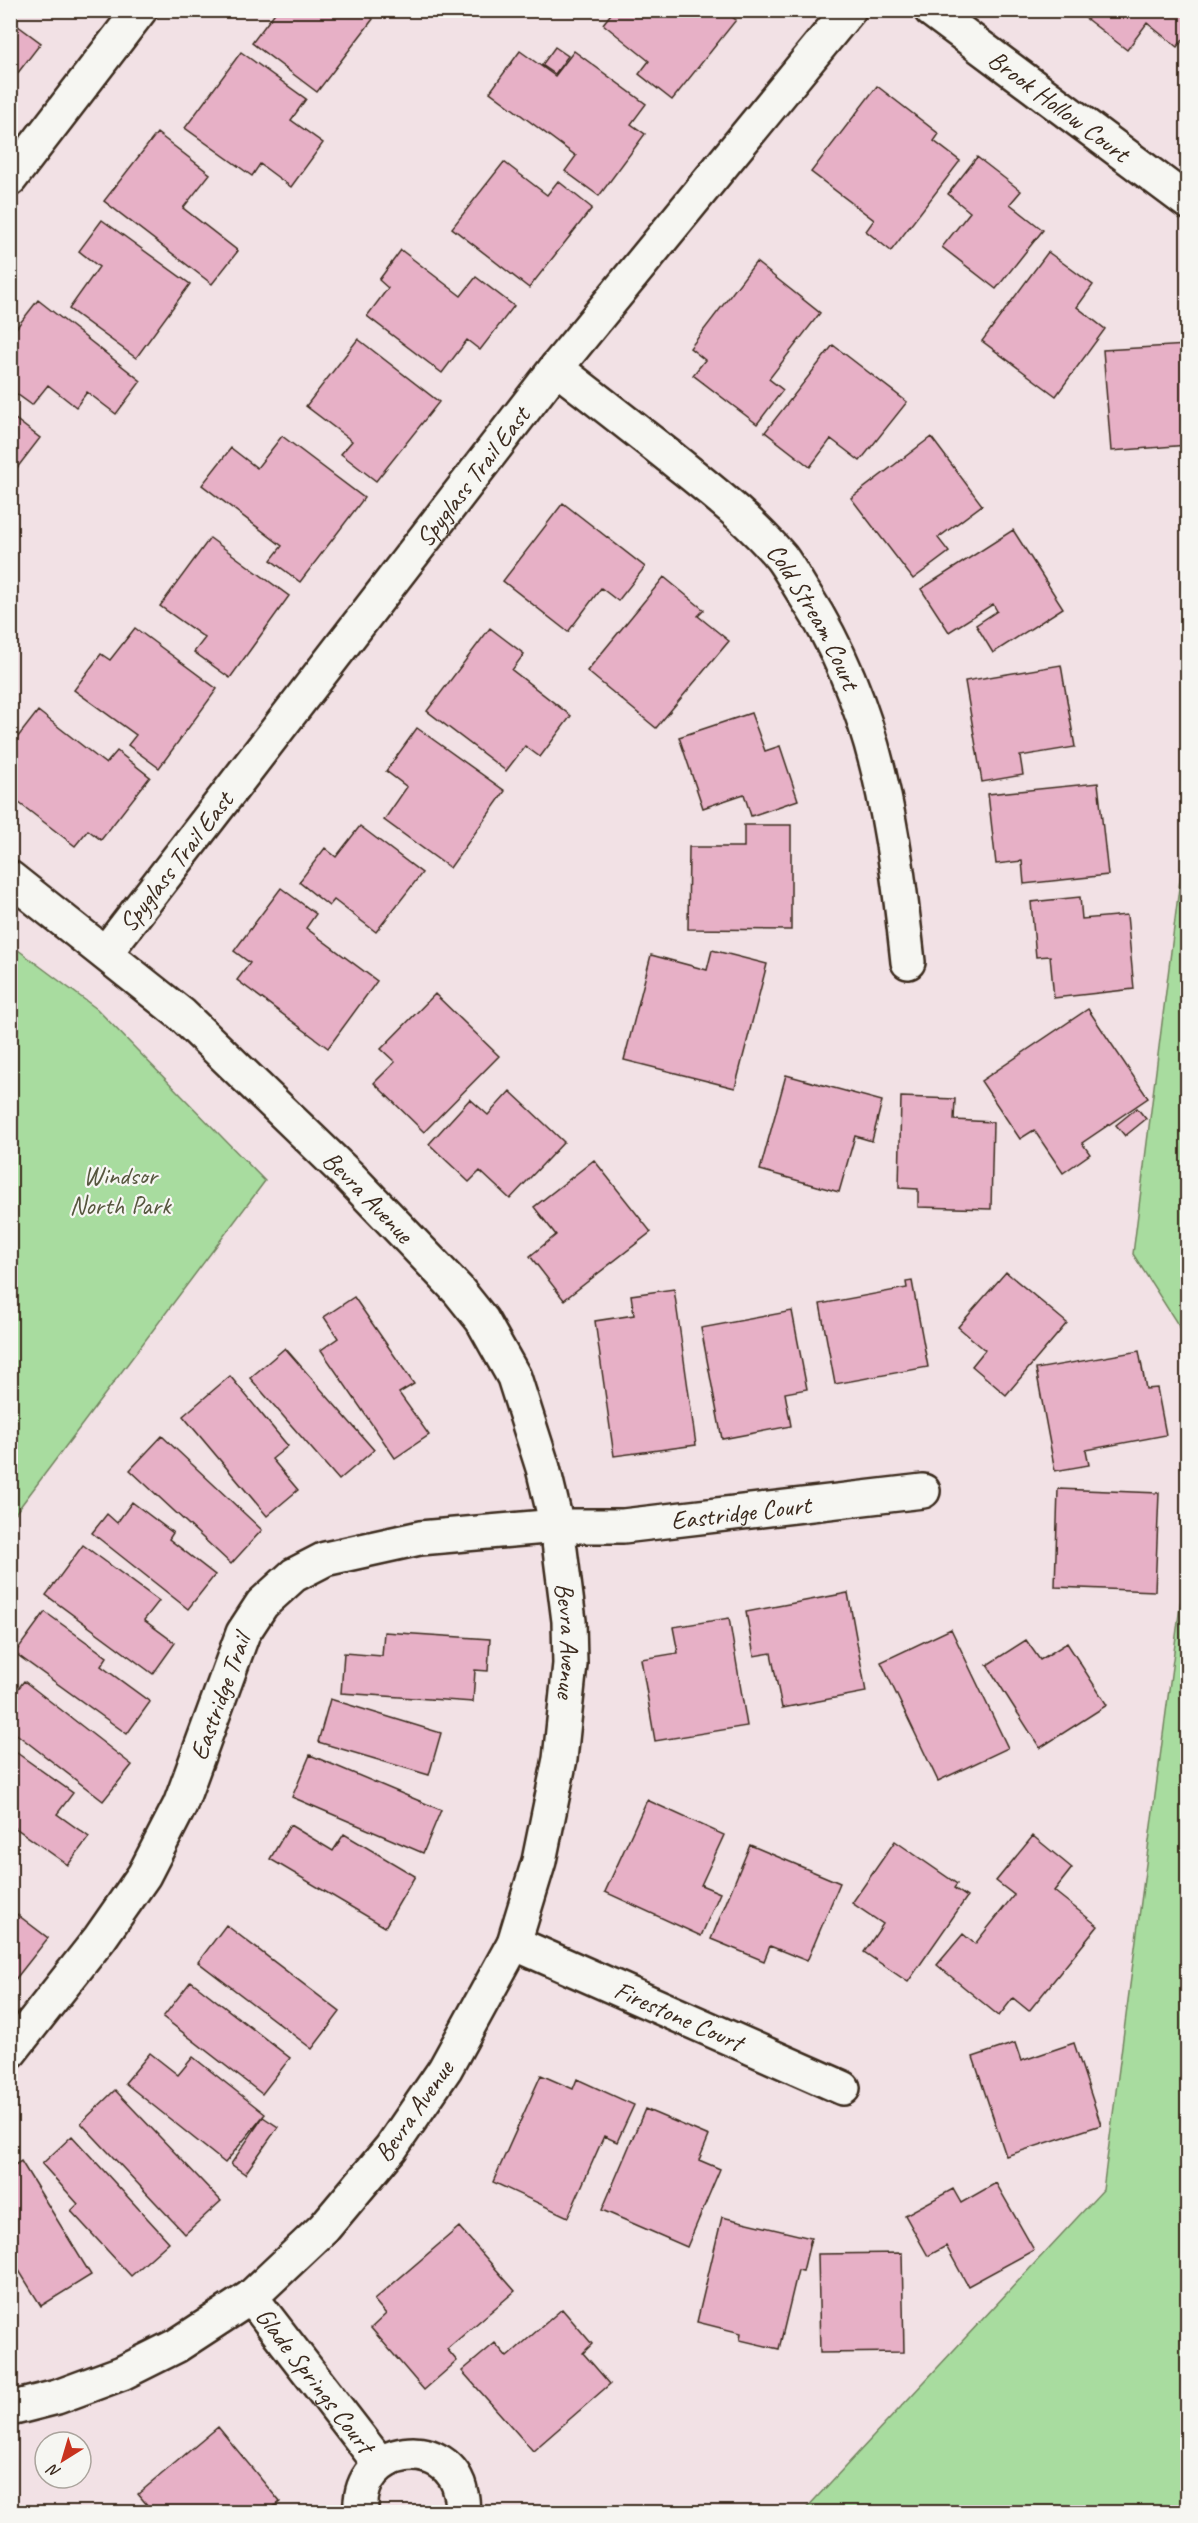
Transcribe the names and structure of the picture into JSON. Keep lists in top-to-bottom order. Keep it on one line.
{"streets":{"street":["Brook Hollow Court","Spyglass Trail East","Cold Stream Court","Bevra Avenue","Eastridge Court","Eastridge Trail","Firestone Court","Glade Springs Court"]},"crossings":[["Spyglass Trail East","Cold Stream Court"],["Spyglass Trail East","Bevra Avenue"],["Bevra Avenue","Eastridge Court"],["Bevra Avenue","Eastridge Trail"],["Bevra Avenue","Firestone Court"],["Bevra Avenue","Glade Springs Court"],["Eastridge Court","Eastridge Trail"]],"parks":["Windsor North Park"],"north":"bottom left"}
